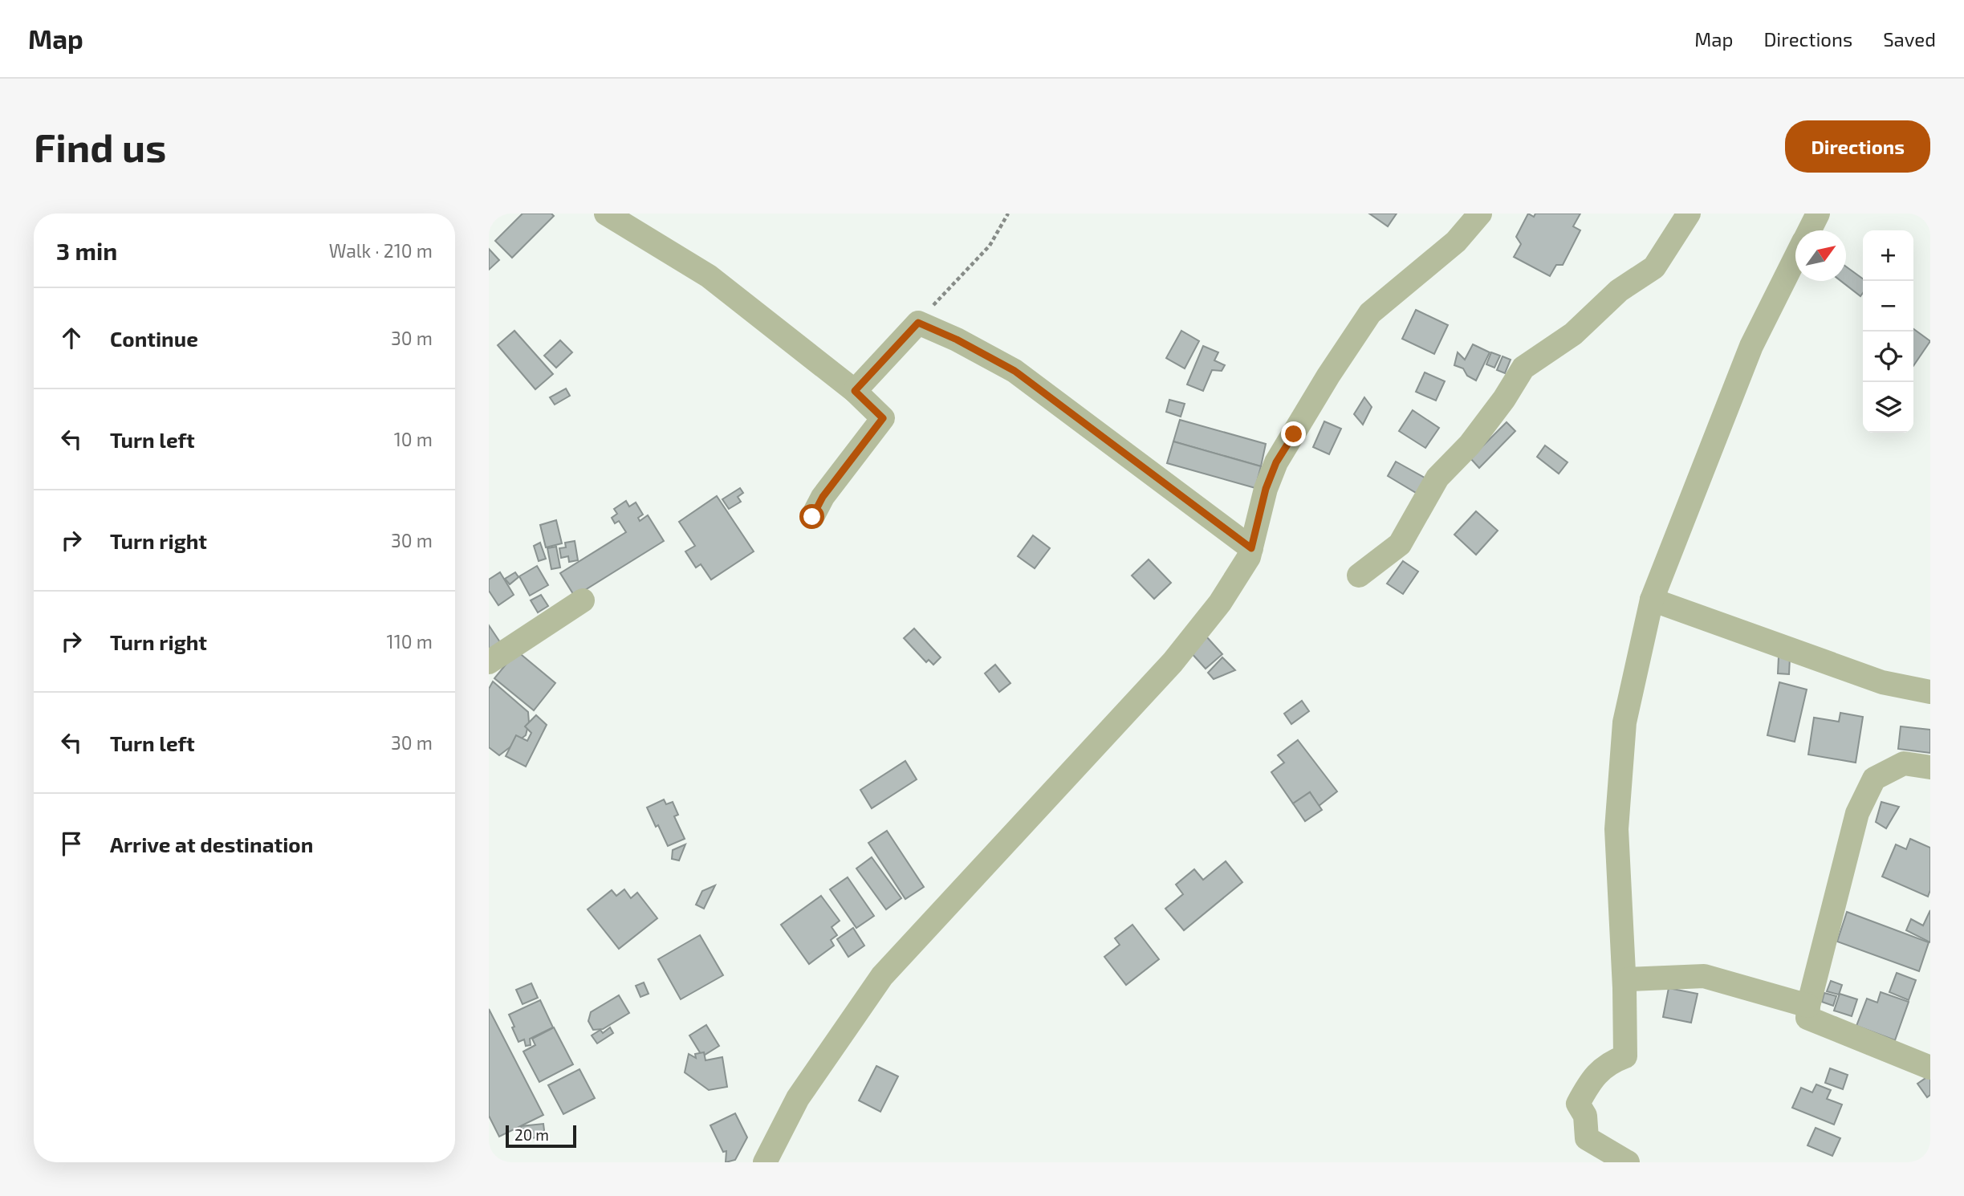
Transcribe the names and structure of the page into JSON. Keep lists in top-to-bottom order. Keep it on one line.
{"scale_bar":"20 m","north":"top right","page":{"header":"Map","nav":["Map","Directions","Saved"],"buttons":"Directions","title":"Find us","heading":["3 min","Walk · 210 m"],"map_buttons":["+","−"],"list":[["Continue","30 m"],["Turn left","10 m"],["Turn right","30 m"],["Turn right","110 m"],["Turn left","30 m"],"Arrive at destination"],"scale":"20 m"}}
